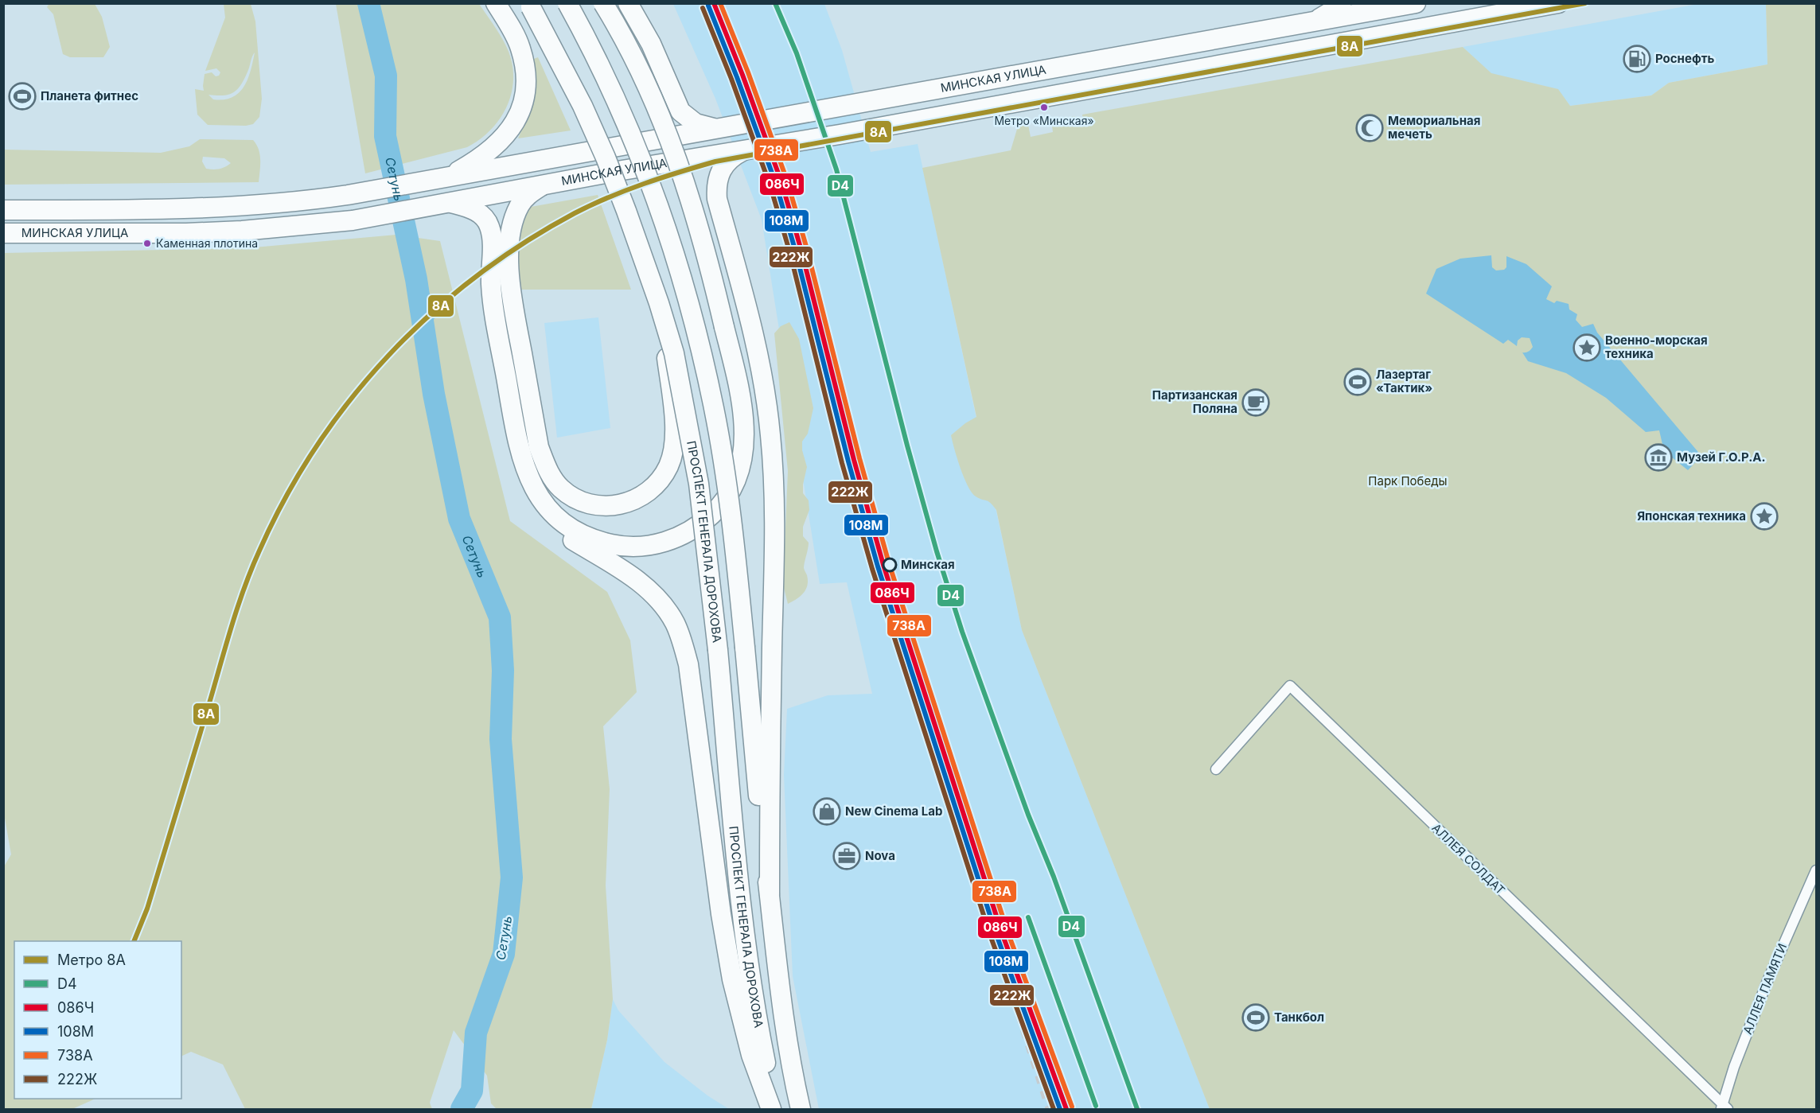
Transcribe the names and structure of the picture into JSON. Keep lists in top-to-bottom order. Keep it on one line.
{"streets":{"main road":["МИНСКАЯ УЛИЦА","ПРОСПЕКТ ГЕНЕРАЛА ДОРОХОВА"],"street":["АЛЛЕЯ СОЛДАТ","АЛЛЕЯ ПАМЯТИ"]},"crossings":[["АЛЛЕЯ СОЛДАТ","АЛЛЕЯ ПАМЯТИ"]],"water":["Сетунь"],"parks":["Парк Победы"],"places":{"fuel station":["Роснефть"],"sports":["Планета фитнес","Лазертаг «Тактик»","Танкбол"],"other":["Метро «Минская»","Каменная плотина","Минская"],"mosque":["Мемориальная мечеть"],"place":["Военно-морская техника","Японская техника"],"cafe":["Партизанская Поляна"],"museum":["Музей Г.О.Р.А."],"shop":["New Cinema Lab"],"office":["Nova"]},"lines":["metro line 8А","transit line D4","transit line 086Ч","transit line 738А","transit line 108М","transit line 222Ж"],"legend":["Метро 8А","D4","086Ч","108М","738А","222Ж"]}
